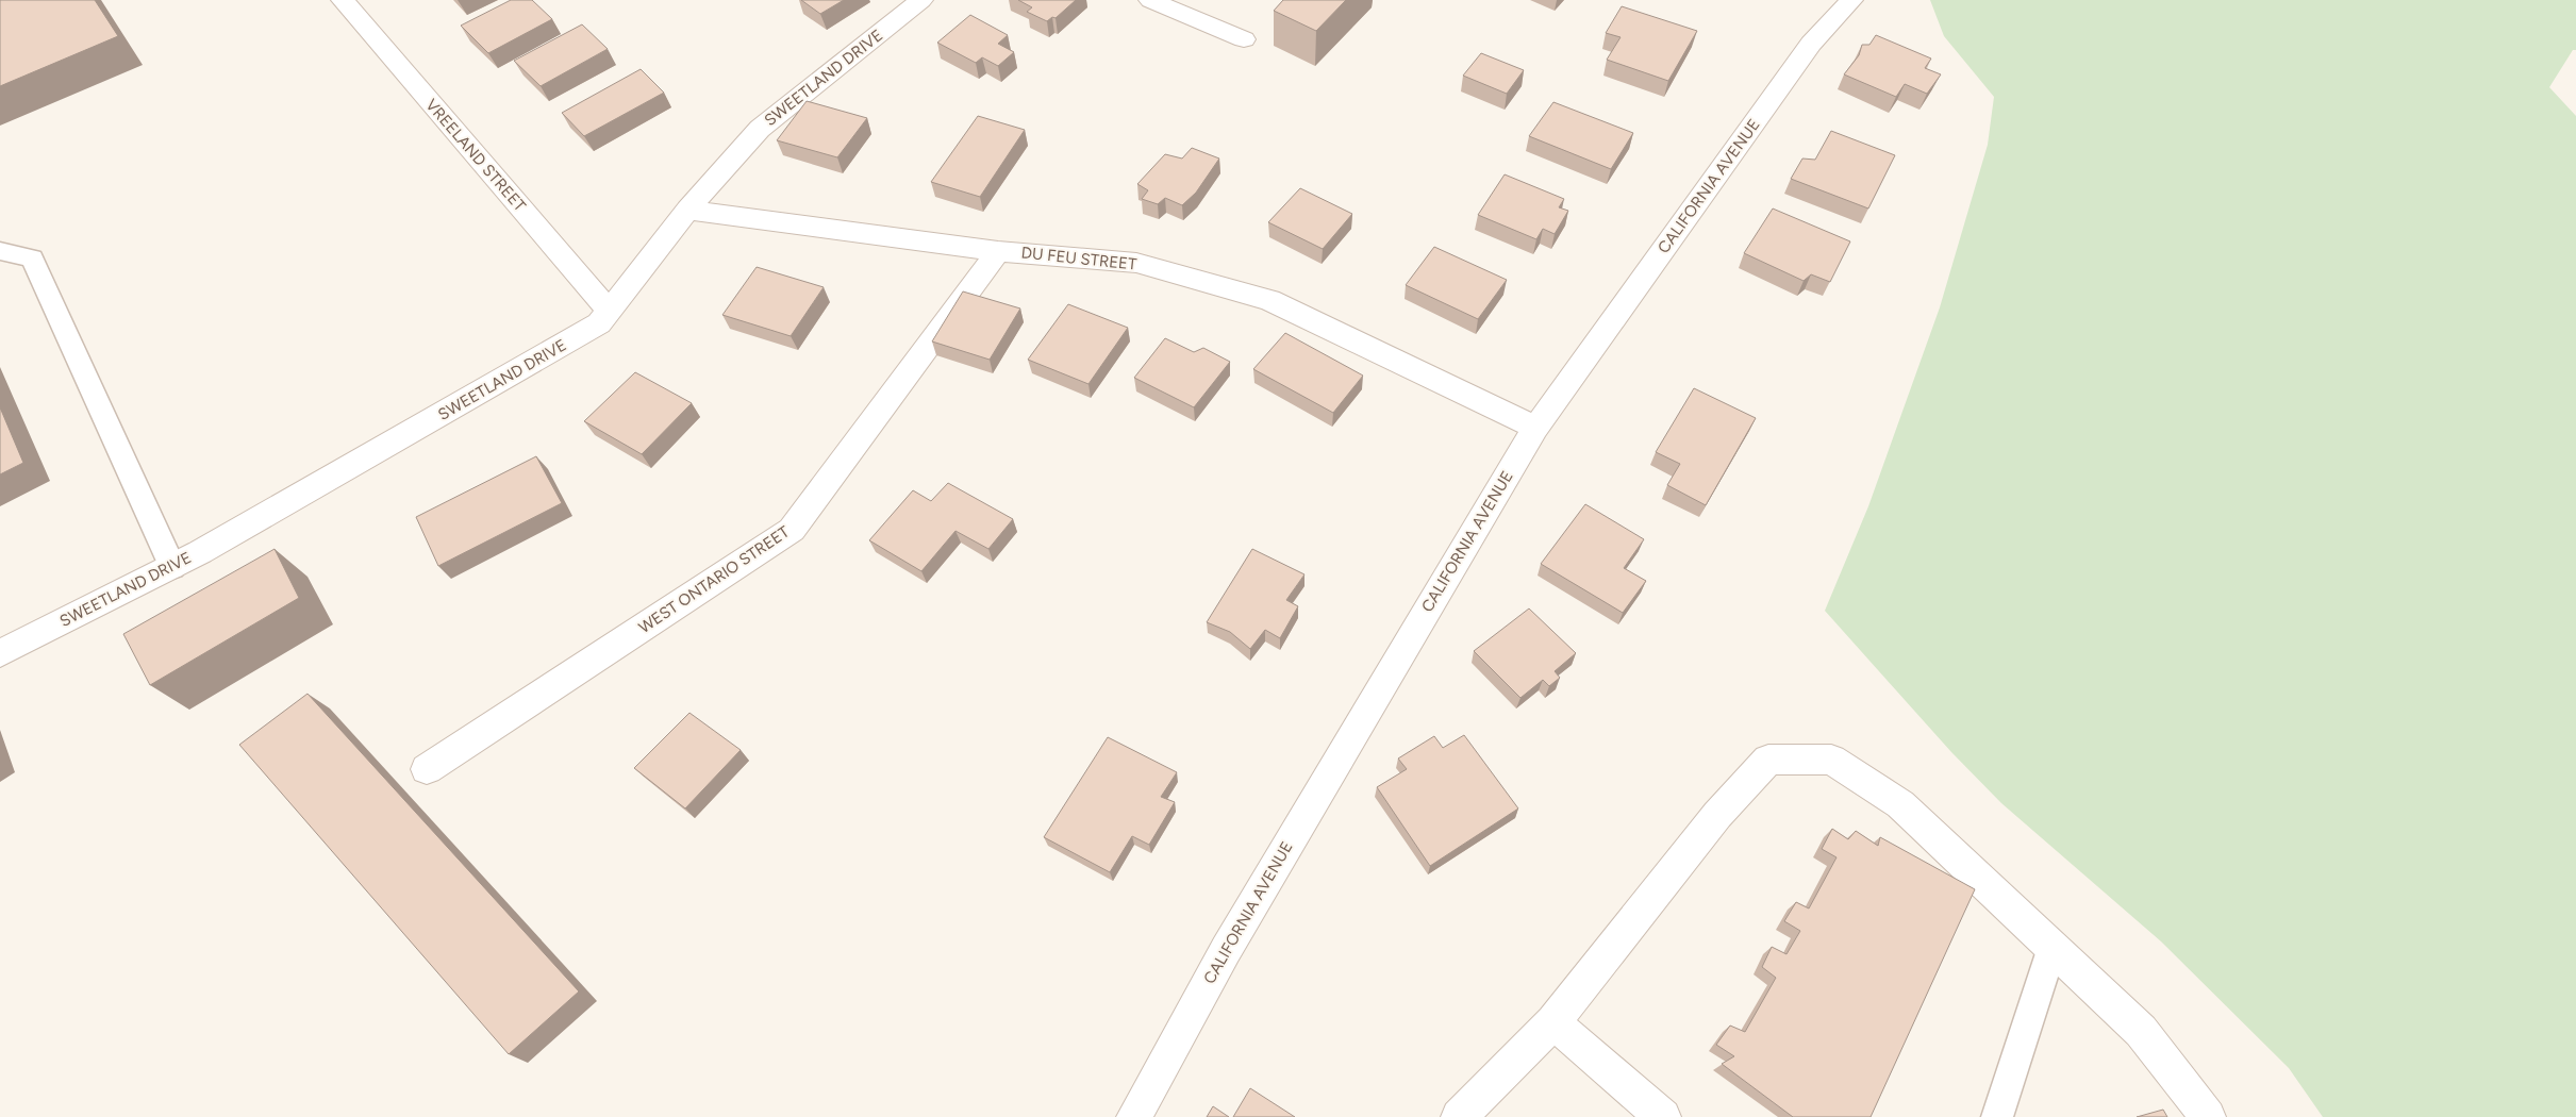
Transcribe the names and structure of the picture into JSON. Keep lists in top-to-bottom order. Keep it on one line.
{"streets":{"street":["SWEETLAND DRIVE","VREELAND STREET","CALIFORNIA AVENUE","DU FEU STREET","WEST ONTARIO STREET"]},"crossings":[["SWEETLAND DRIVE","VREELAND STREET"],["SWEETLAND DRIVE","DU FEU STREET"],["CALIFORNIA AVENUE","DU FEU STREET"],["DU FEU STREET","WEST ONTARIO STREET"]]}
